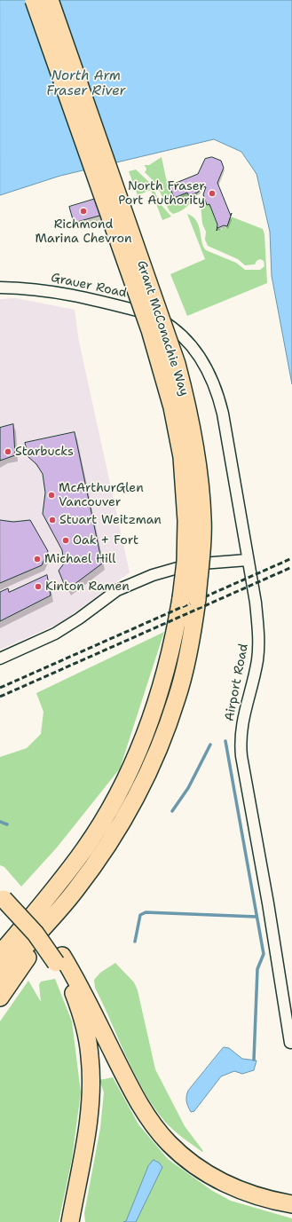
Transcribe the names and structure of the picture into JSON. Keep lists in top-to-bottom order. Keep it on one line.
{"streets":{"main road":["Grant McConachie Way"],"street":["Grauer Road","Airport Road"]},"crossings":[["Grauer Road","Airport Road"]],"water":["North Arm Fraser River"],"places":["North Fraser Port Authority","Richmond Marina Chevron","Starbucks","McArthurGlen Vancouver","Stuart Weitzman","Oak + Fort","Michael Hill","Kinton Ramen"]}
